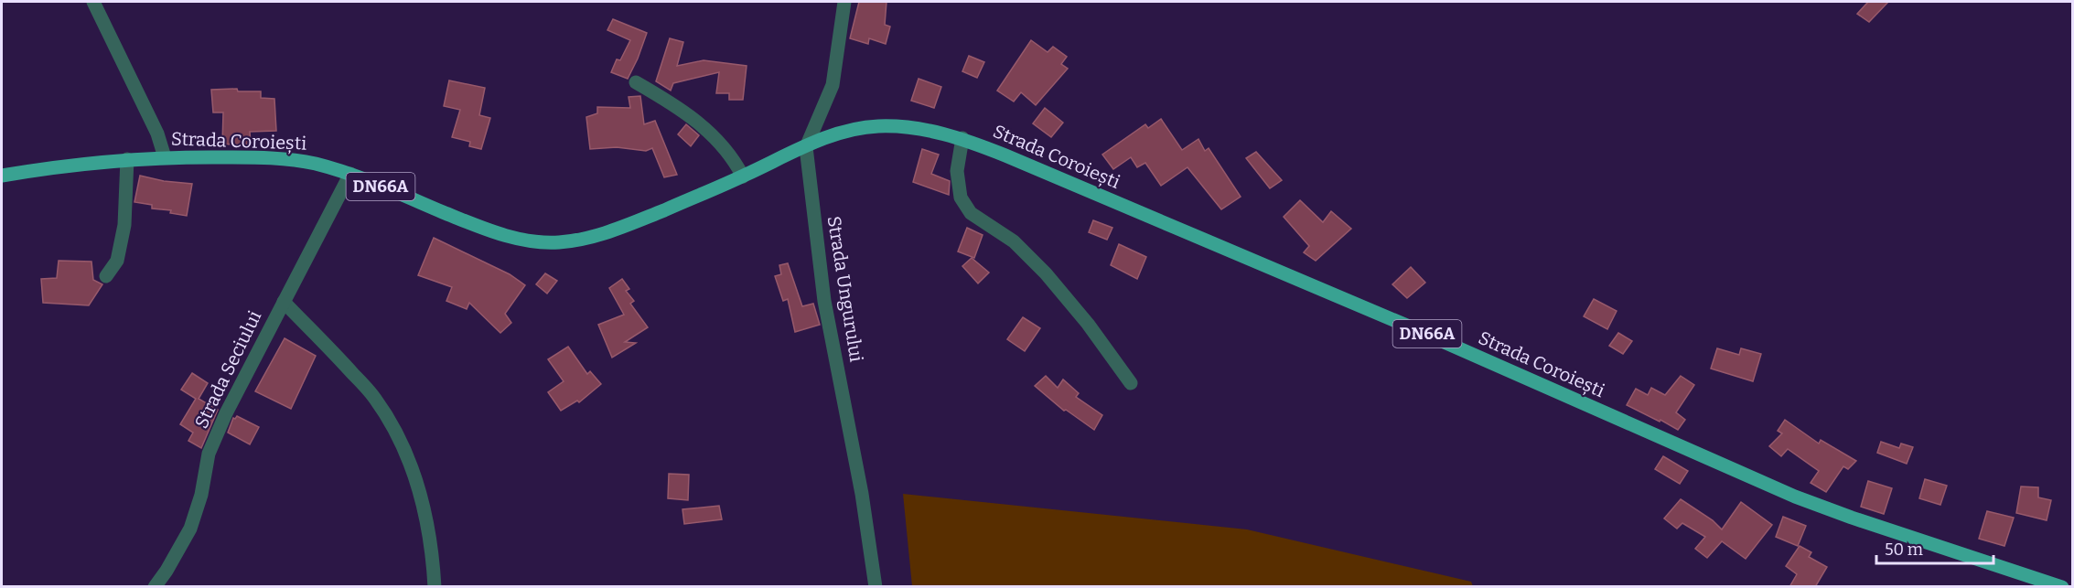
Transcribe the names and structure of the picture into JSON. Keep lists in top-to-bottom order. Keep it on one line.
{"streets":{"main road":["Strada Coroiești","DN66A"],"street":["Strada Ungurului","Strada Seciului"]},"crossings":[["Strada Coroiești","Strada Ungurului"],["Strada Coroiești","Strada Seciului"]],"scale_bar":"50 m"}
